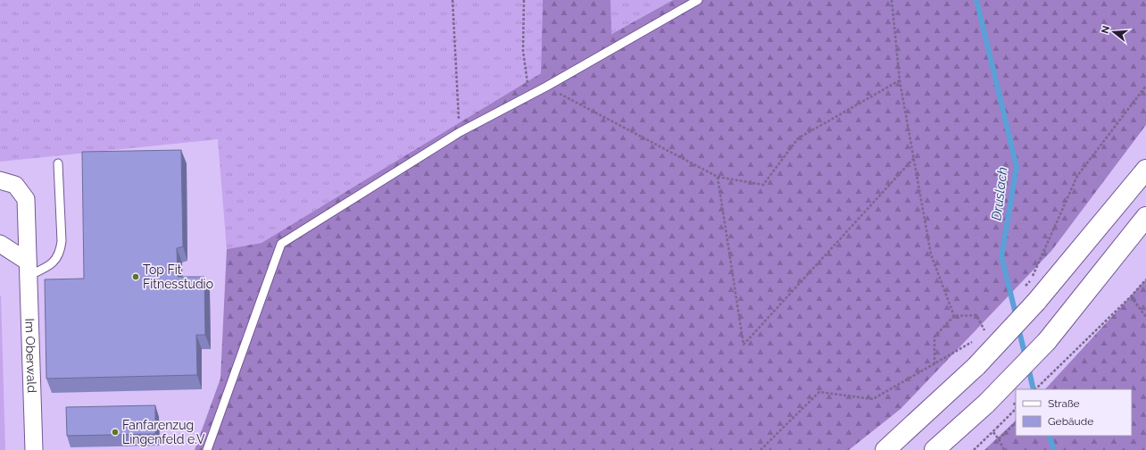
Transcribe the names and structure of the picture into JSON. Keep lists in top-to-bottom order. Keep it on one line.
{"streets":{"street":["Im Oberwald"]},"water":["Druslach"],"places":["Top Fit Fitnesstudio","Fanfarenzug Lingenfeld e.V"],"legend":["Straße","Gebäude"],"north":"left"}
